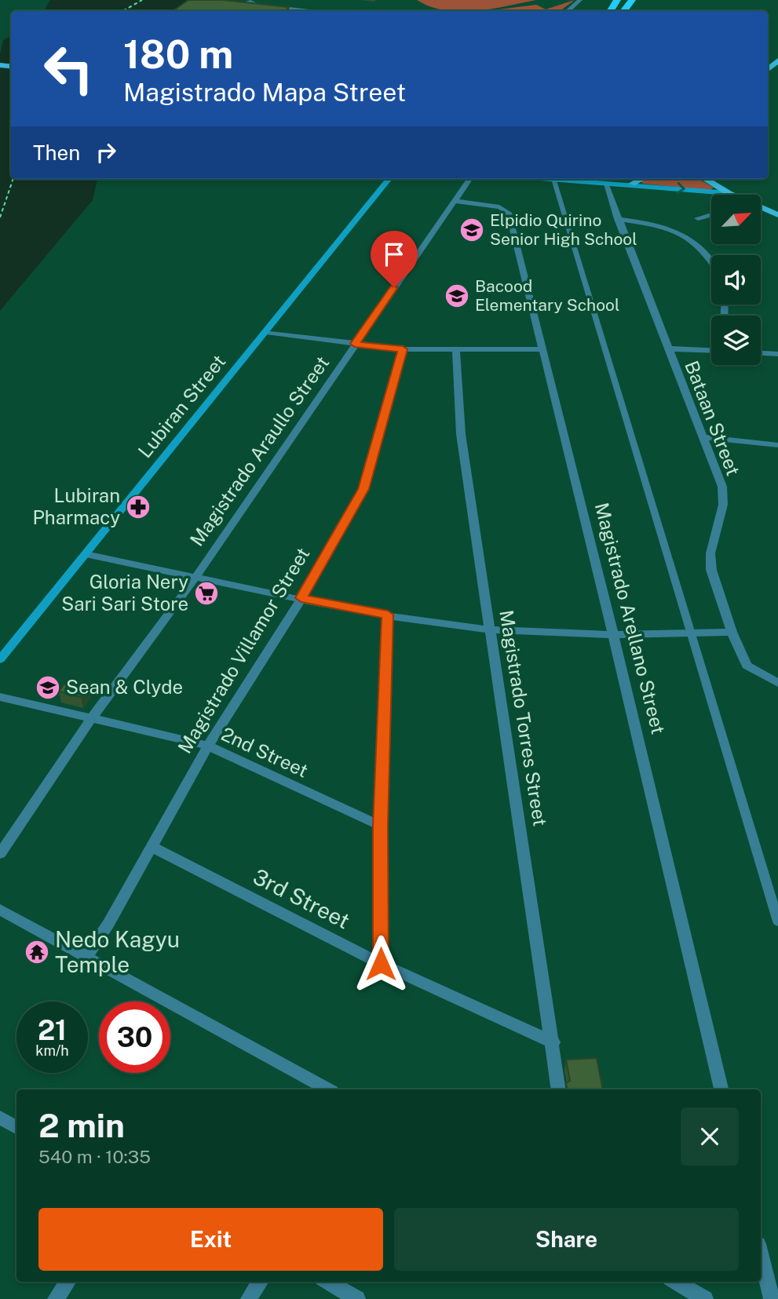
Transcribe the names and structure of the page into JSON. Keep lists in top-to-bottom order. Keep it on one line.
{"streets":{"main road":["Lubiran Street"],"street":["Bataan Street","Magistrado Araullo Street","Magistrado Arellano Street","Magistrado Villamor Street","Magistrado Torres Street","2nd Street","3rd Street"]},"crossings":[["Magistrado Araullo Street","Magistrado Arellano Street"],["Magistrado Araullo Street","2nd Street"],["Magistrado Villamor Street","2nd Street"],["Magistrado Villamor Street","3rd Street"],["Magistrado Torres Street","3rd Street"]],"places":{"school or university":["Elpidio Quirino Senior High School","Bacood Elementary School","Sean & Clyde"],"pharmacy":["Lubiran Pharmacy"],"supermarket":["Gloria Nery Sari Sari Store"],"temple":["Nedo Kagyu Temple"]},"north":"top right","page":{"turn":["180 m","Magistrado Mapa Street"],"then":"Then","speed":"21 km/h","limit":"30","heading":["2 min","540 m · 10:35"],"buttons":["Exit","Share"]}}
